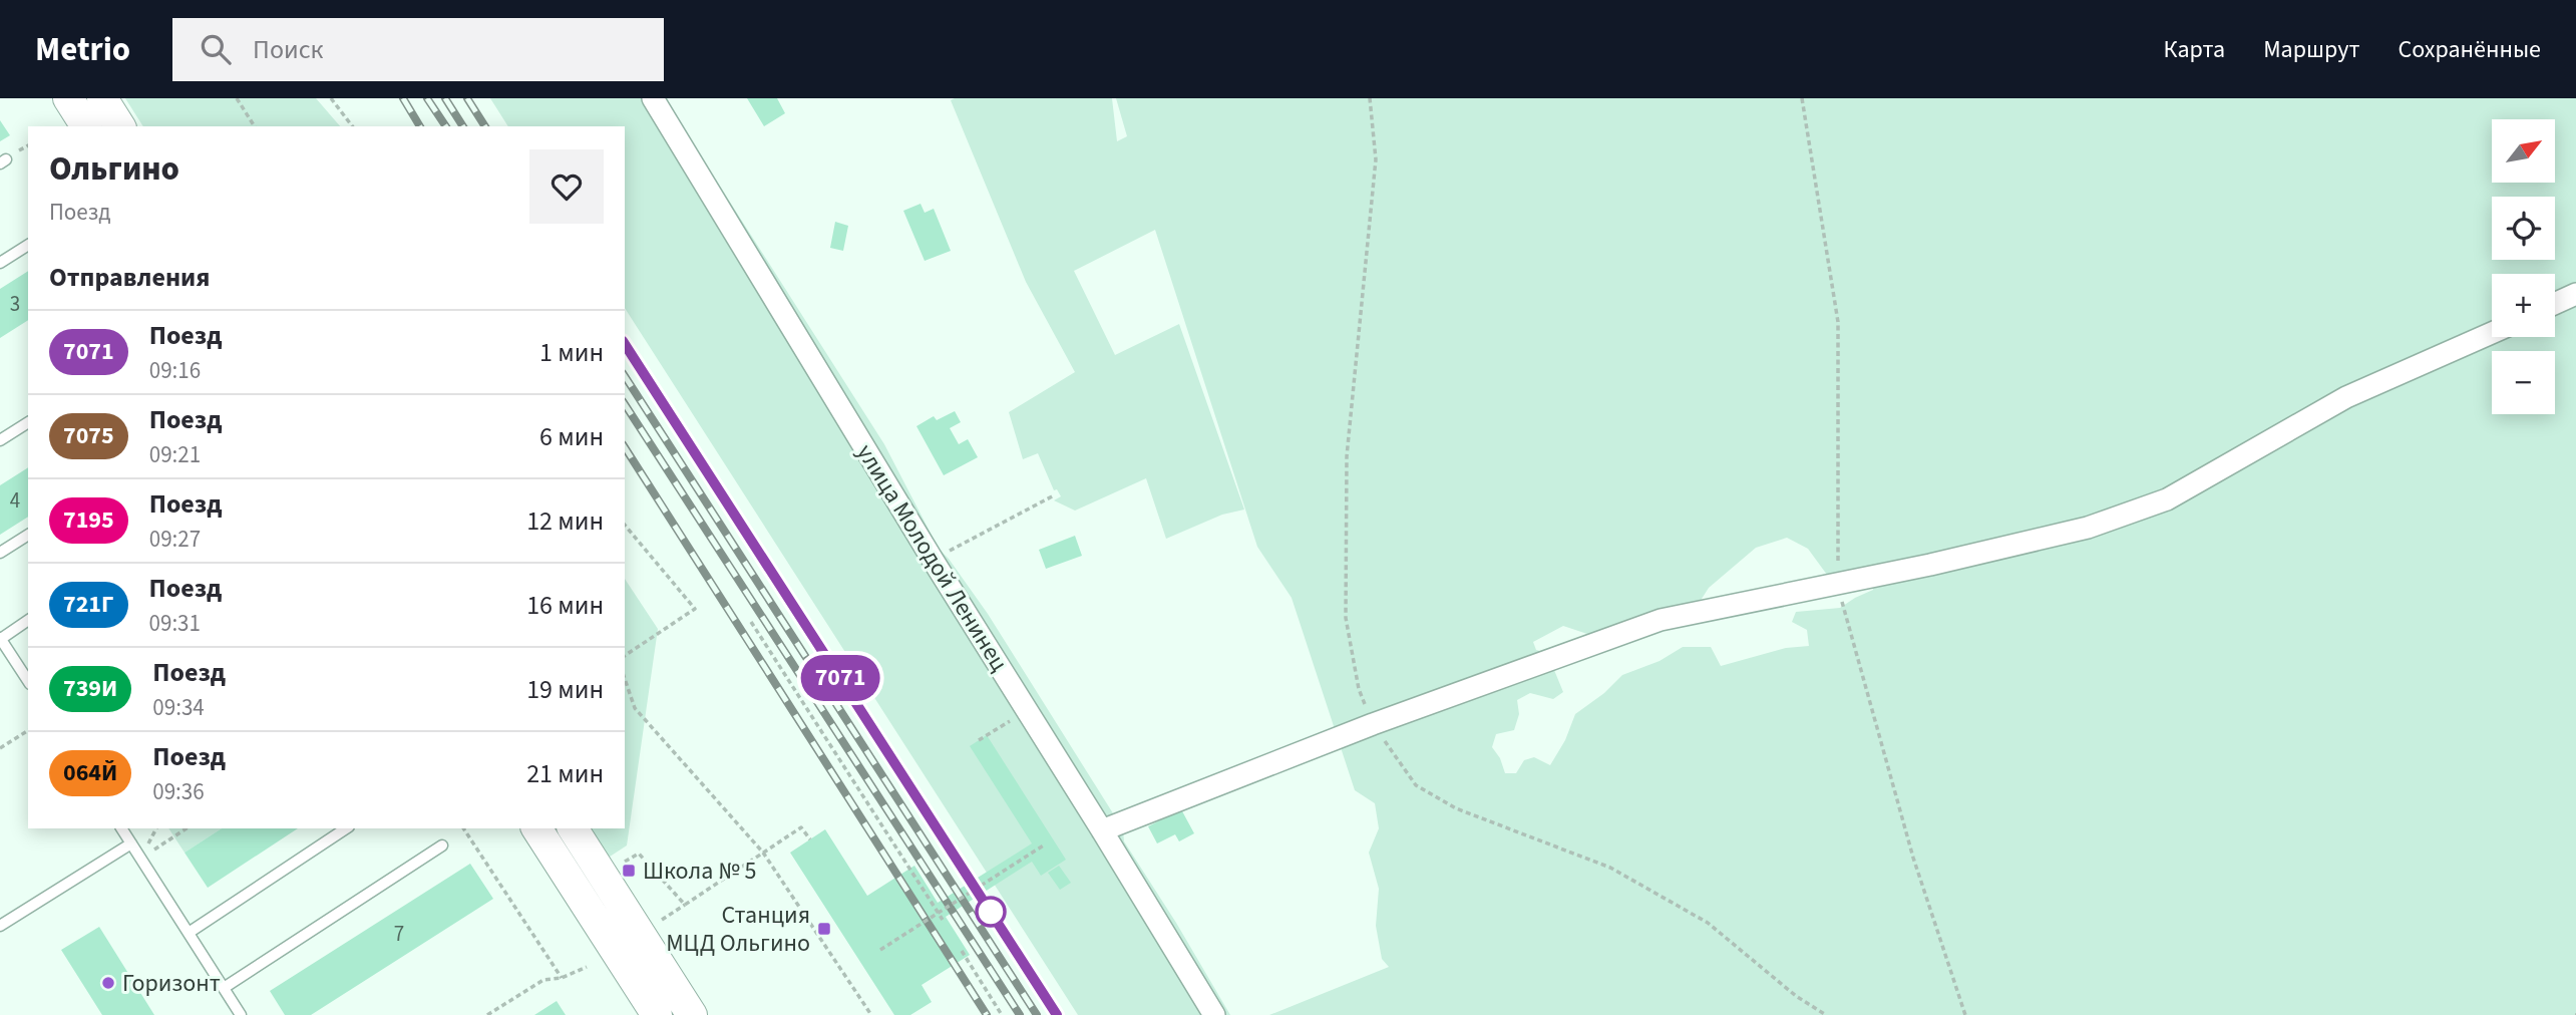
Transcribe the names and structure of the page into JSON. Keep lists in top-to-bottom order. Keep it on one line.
{"streets":{"street":["улица Молодой Ленинец"]},"places":{"transit":["Школа № 5","Станция МЦД Ольгино"],"other":["Горизонт"]},"house_numbers":["3","4","7"],"north":"top right","page":{"header":"Metrio","search":"Поиск","nav":["Карта","Маршрут","Сохранённые"],"on_map":"7071","map_buttons":["+","−"],"heading":[["Ольгино","Поезд"],"Отправления"],"list":[{"mark":"7071","name":"Поезд","note":"09:16","value":"1 мин"},{"mark":"7075","name":"Поезд","note":"09:21","value":"6 мин"},{"mark":"7195","name":"Поезд","note":"09:27","value":"12 мин"},{"mark":"721Г","name":"Поезд","note":"09:31","value":"16 мин"},{"mark":"739И","name":"Поезд","note":"09:34","value":"19 мин"},{"mark":"064Й","name":"Поезд","note":"09:36","value":"21 мин"}]}}
